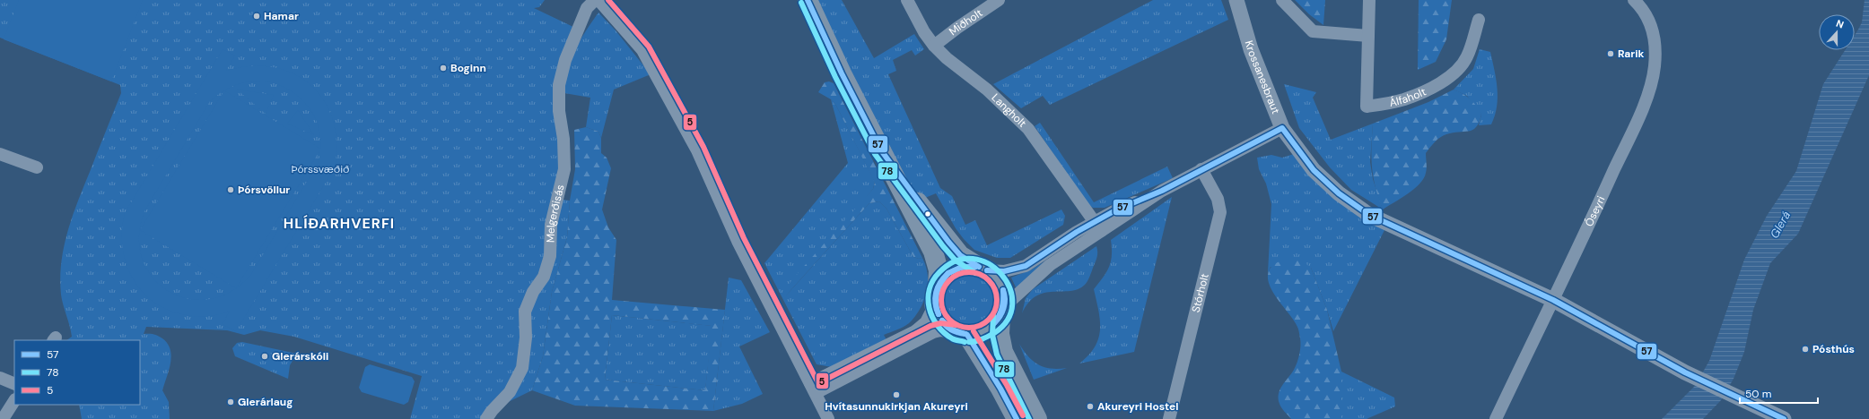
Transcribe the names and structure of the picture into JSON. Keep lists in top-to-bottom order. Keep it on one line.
{"streets":{"street":["Miðholt","Krossanesbraut","Álfaholt","Langholt","Óseyri","Melgerðisás","Stórholt"]},"crossings":[["Miðholt","Langholt"],["Krossanesbraut","Óseyri"]],"districts":["HLÍÐARHVERFI"],"water":["Glerá"],"parks":["Þórssvæðið"],"places":["Hamar","Rarik","Boginn","Þórsvöllur","Pósthús","Glerárskóli","Hvítasunnukirkjan Akureyri","Glerárlaug","Akureyri Hostel"],"lines":["transit line 57","transit line 5","transit line 78"],"legend":["57","78","5"],"scale_bar":"50 m","north":"top"}
